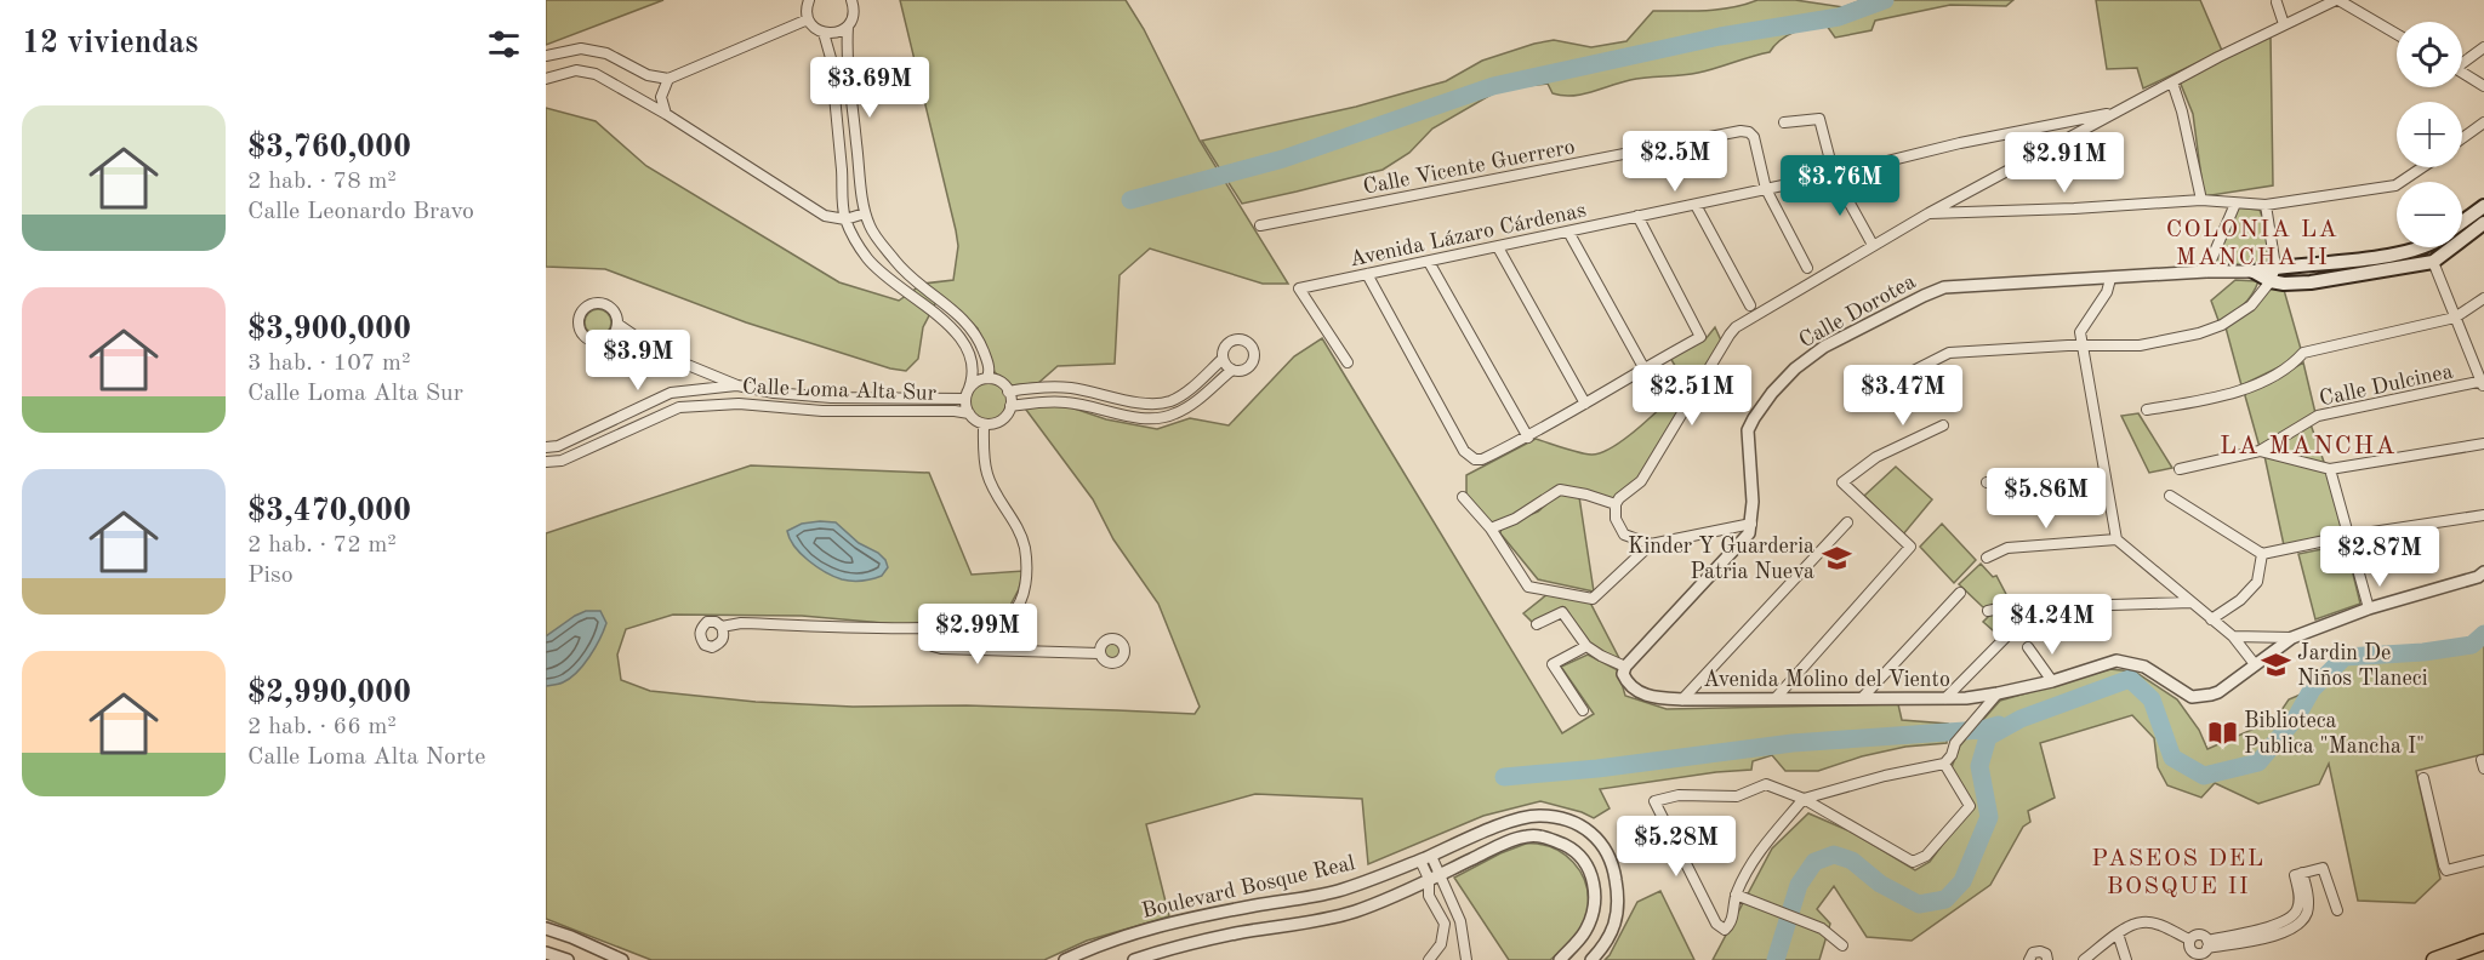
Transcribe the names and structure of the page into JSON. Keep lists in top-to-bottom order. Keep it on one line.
{"streets":{"main road":["Calle Dorotea"],"street":["Calle Vicente Guerrero","Avenida Lázaro Cárdenas","Calle Dulcinea","Calle Loma Alta Sur","Avenida Molino del Viento","Boulevard Bosque Real"]},"crossings":[["Calle Vicente Guerrero","Avenida Lázaro Cárdenas"]],"districts":["COLONIA LA MANCHA II","LA MANCHA","PASEOS DEL BOSQUE II"],"places":{"school or university":["Kinder Y Guarderia Patria Nueva","Jardin De Niños Tlaneci"],"library":["Biblioteca Publica \"Mancha I\""]},"page":{"heading":"12 viviendas","map_buttons":["+","−"],"price":["$3.69M","$2.5M","$2.91M","$3.76M","$3.9M","$2.51M","$3.47M","$5.86M","$2.87M","$4.24M","$2.99M","$5.28M"],"list":[{"name":"$3,760,000","note":"2 hab. · 78 m² · Calle Leonardo Bravo"},{"name":"$3,900,000","note":"3 hab. · 107 m² · Calle Loma Alta Sur"},{"name":"$3,470,000","note":"2 hab. · 72 m² · Piso"},{"name":"$2,990,000","note":"2 hab. · 66 m² · Calle Loma Alta Norte"}]}}
